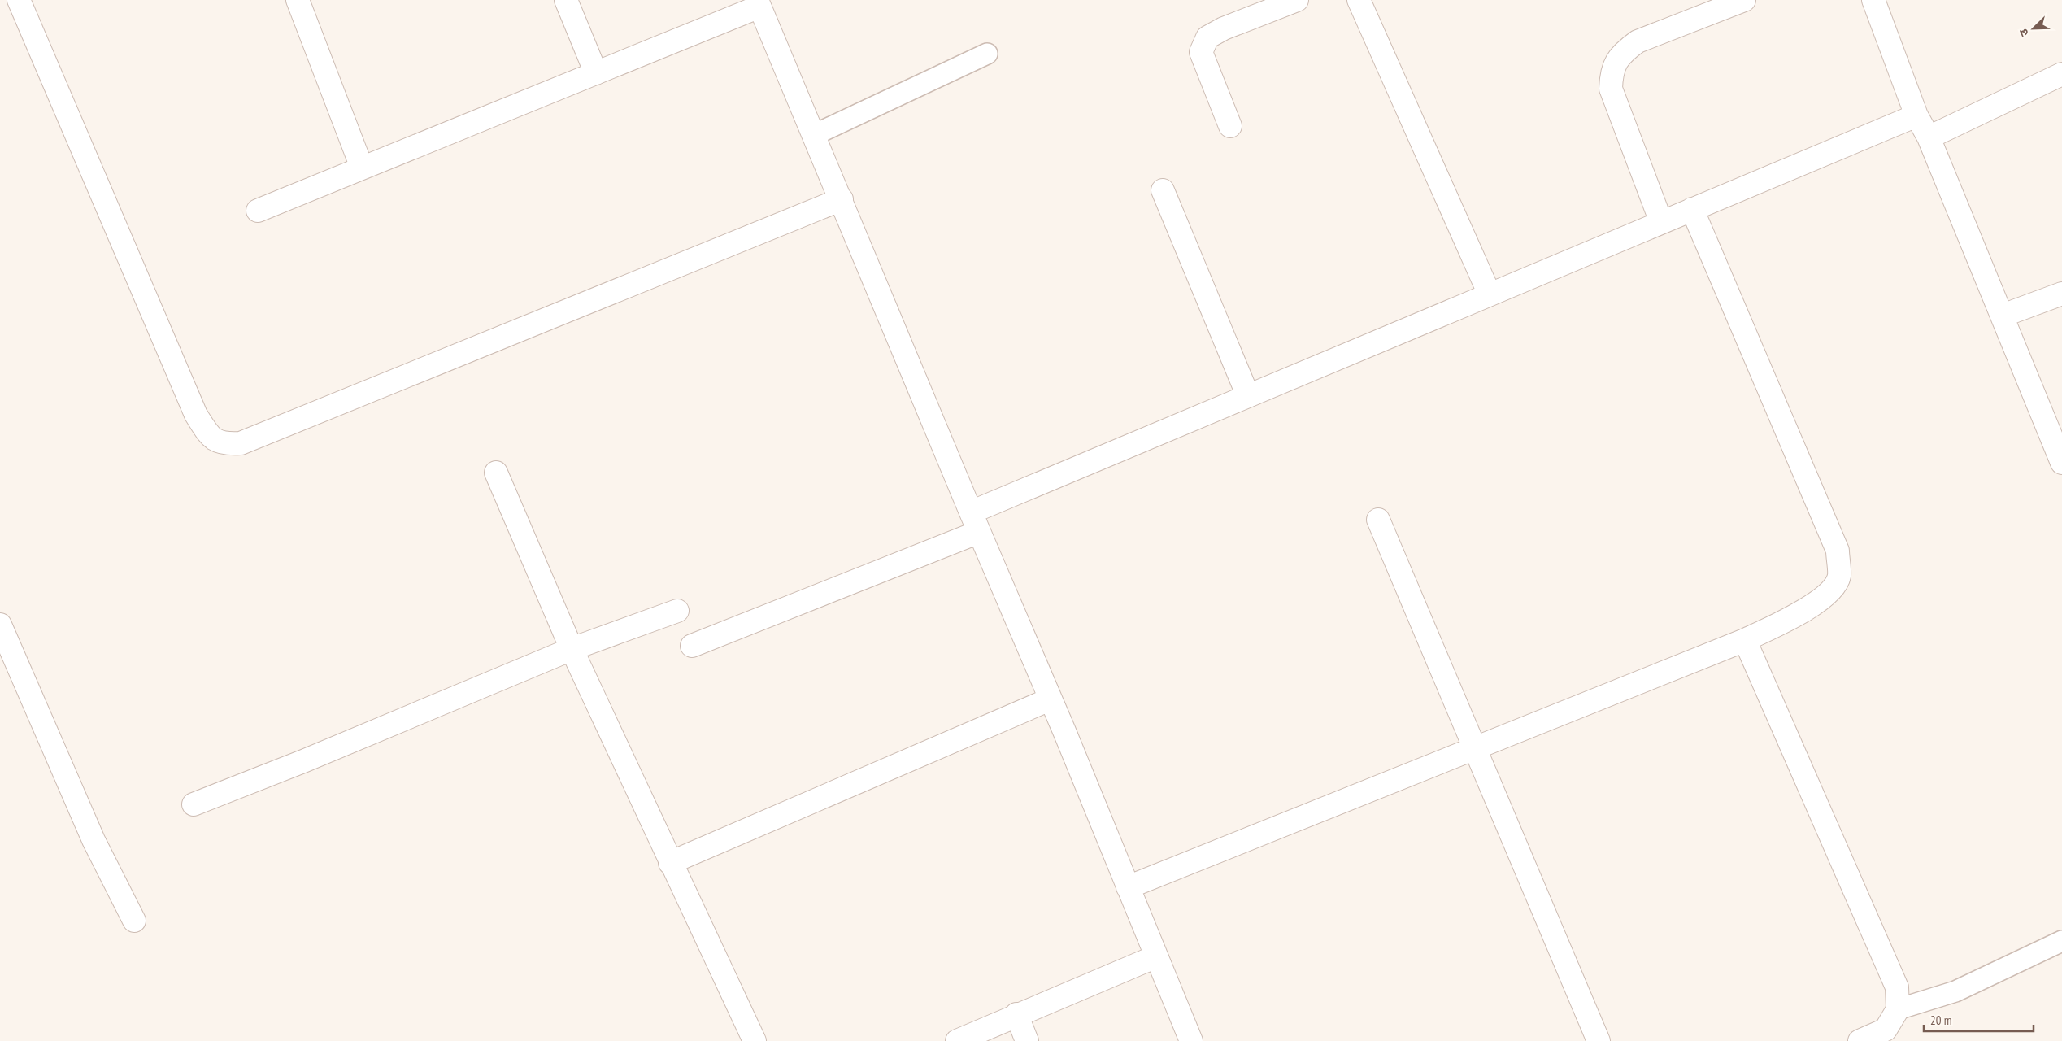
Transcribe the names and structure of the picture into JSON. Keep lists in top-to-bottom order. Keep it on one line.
{"scale_bar":"20 m","north":"bottom left"}
